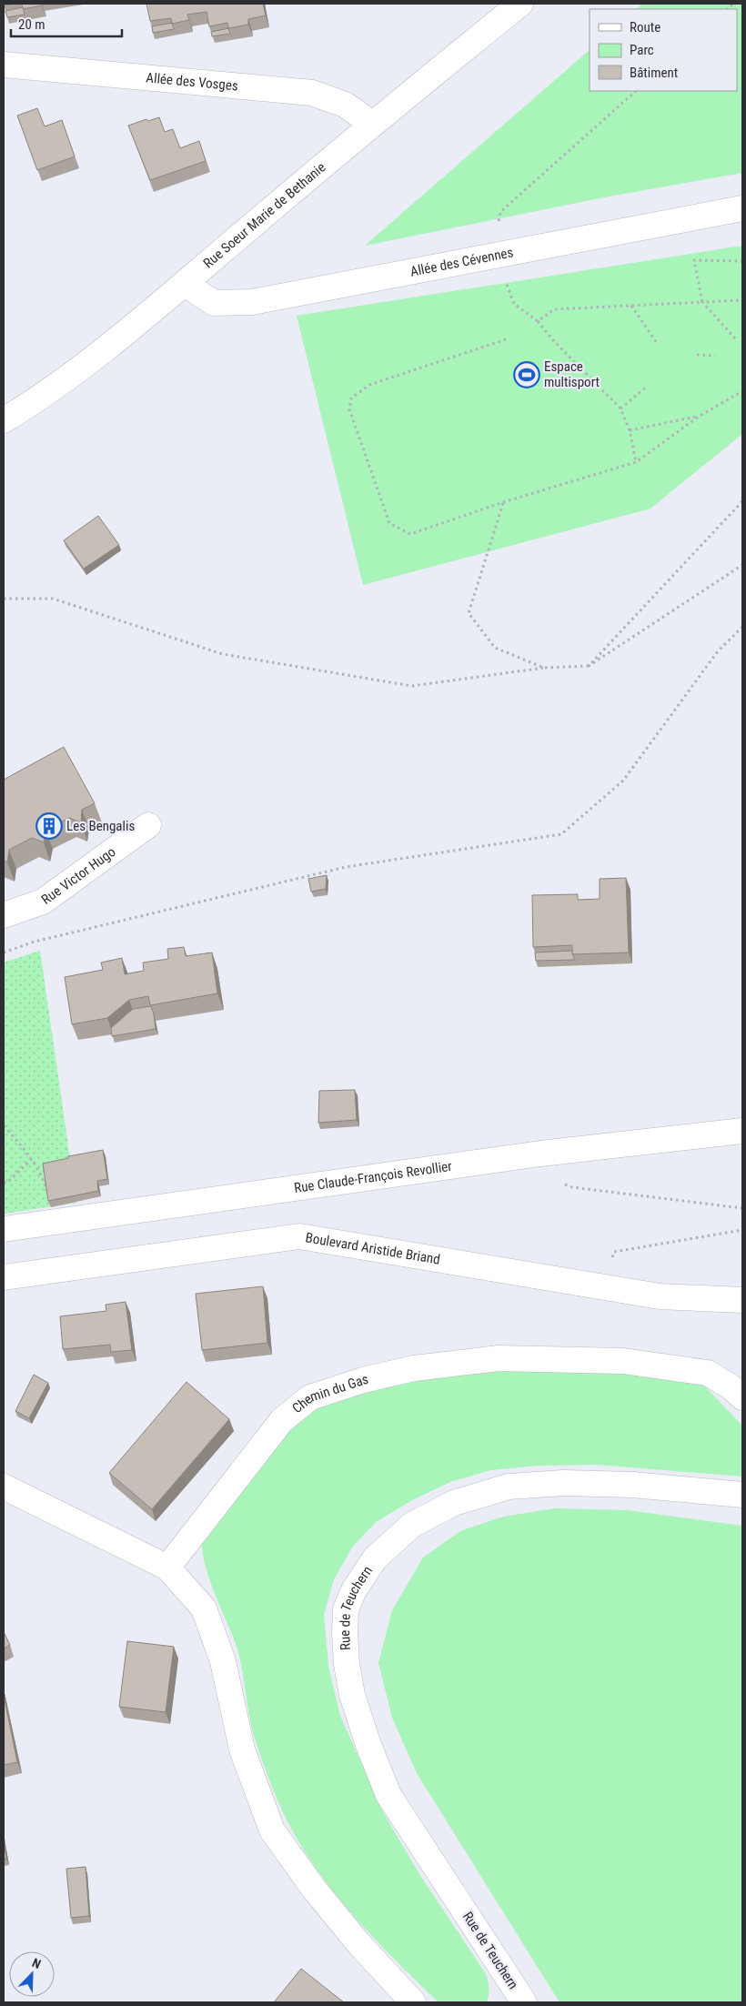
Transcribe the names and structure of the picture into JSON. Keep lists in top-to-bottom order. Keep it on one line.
{"streets":{"street":["Allée des Vosges","Rue Soeur Marie de Bethanie","Allée des Cévennes","Rue Victor Hugo","Rue Claude-François Revollier","Boulevard Aristide Briand","Chemin du Gas","Rue de Teuchern"]},"crossings":[["Allée des Vosges","Rue Soeur Marie de Bethanie"],["Rue Soeur Marie de Bethanie","Allée des Cévennes"]],"places":{"sports":["Espace multisport"],"building":["Les Bengalis"]},"legend":["Route","Parc","Bâtiment"],"scale_bar":"20 m","north":"top right"}
